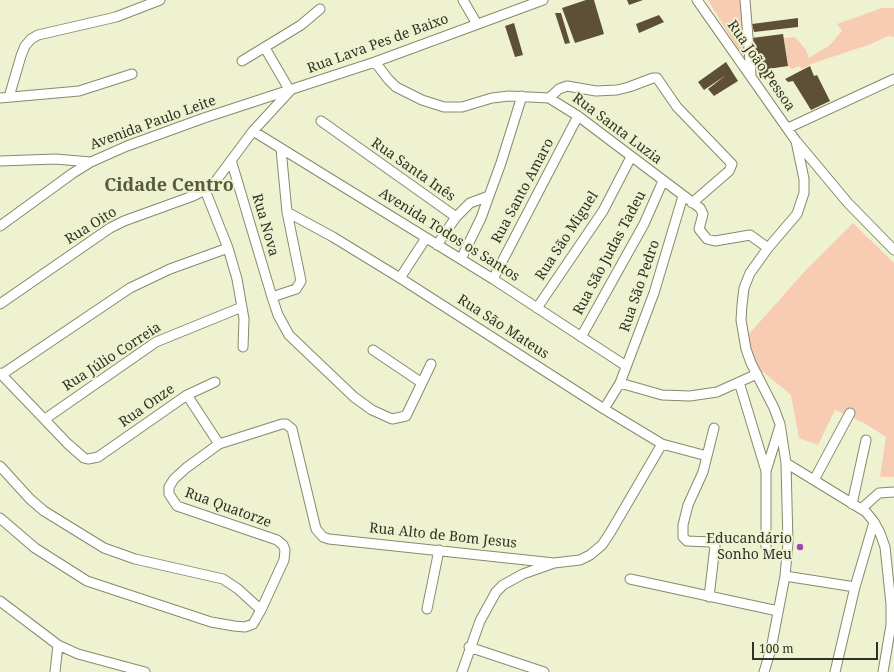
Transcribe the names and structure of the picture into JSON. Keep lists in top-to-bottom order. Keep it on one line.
{"streets":{"street":["Rua Lava Pes de Baixo","Rua João Pessoa","Avenida Paulo Leite","Rua Santa Luzia","Rua Santa Inês","Rua Santo Amaro","Rua Nova","Rua Oito","Avenida Todos os Santos","Rua São Miguel","Rua São Judas Tadeu","Rua São Pedro","Rua São Mateus","Rua Júlio Correia","Rua Onze","Rua Quatorze","Rua Alto de Bom Jesus"]},"crossings":[["Rua Lava Pes de Baixo","Avenida Paulo Leite"],["Rua Lava Pes de Baixo","Rua Santa Luzia"],["Rua Lava Pes de Baixo","Rua Oito"],["Avenida Paulo Leite","Rua Oito"],["Rua Santa Luzia","Rua Santo Amaro"],["Rua Santa Luzia","Rua São Miguel"],["Rua Santa Luzia","Rua São Judas Tadeu"],["Rua Santa Luzia","Rua São Pedro"],["Rua Santo Amaro","Avenida Todos os Santos"],["Rua Nova","Rua Oito"],["Rua Oito","Avenida Todos os Santos"],["Avenida Todos os Santos","Rua São Miguel"],["Avenida Todos os Santos","Rua São Judas Tadeu"],["Avenida Todos os Santos","Rua São Pedro"],["Rua São Pedro","Rua São Mateus"],["Rua Júlio Correia","Rua Onze"],["Rua Quatorze","Rua Alto de Bom Jesus"]],"districts":["Cidade Centro"],"places":["Educandário Sonho Meu"],"scale_bar":"100 m"}
